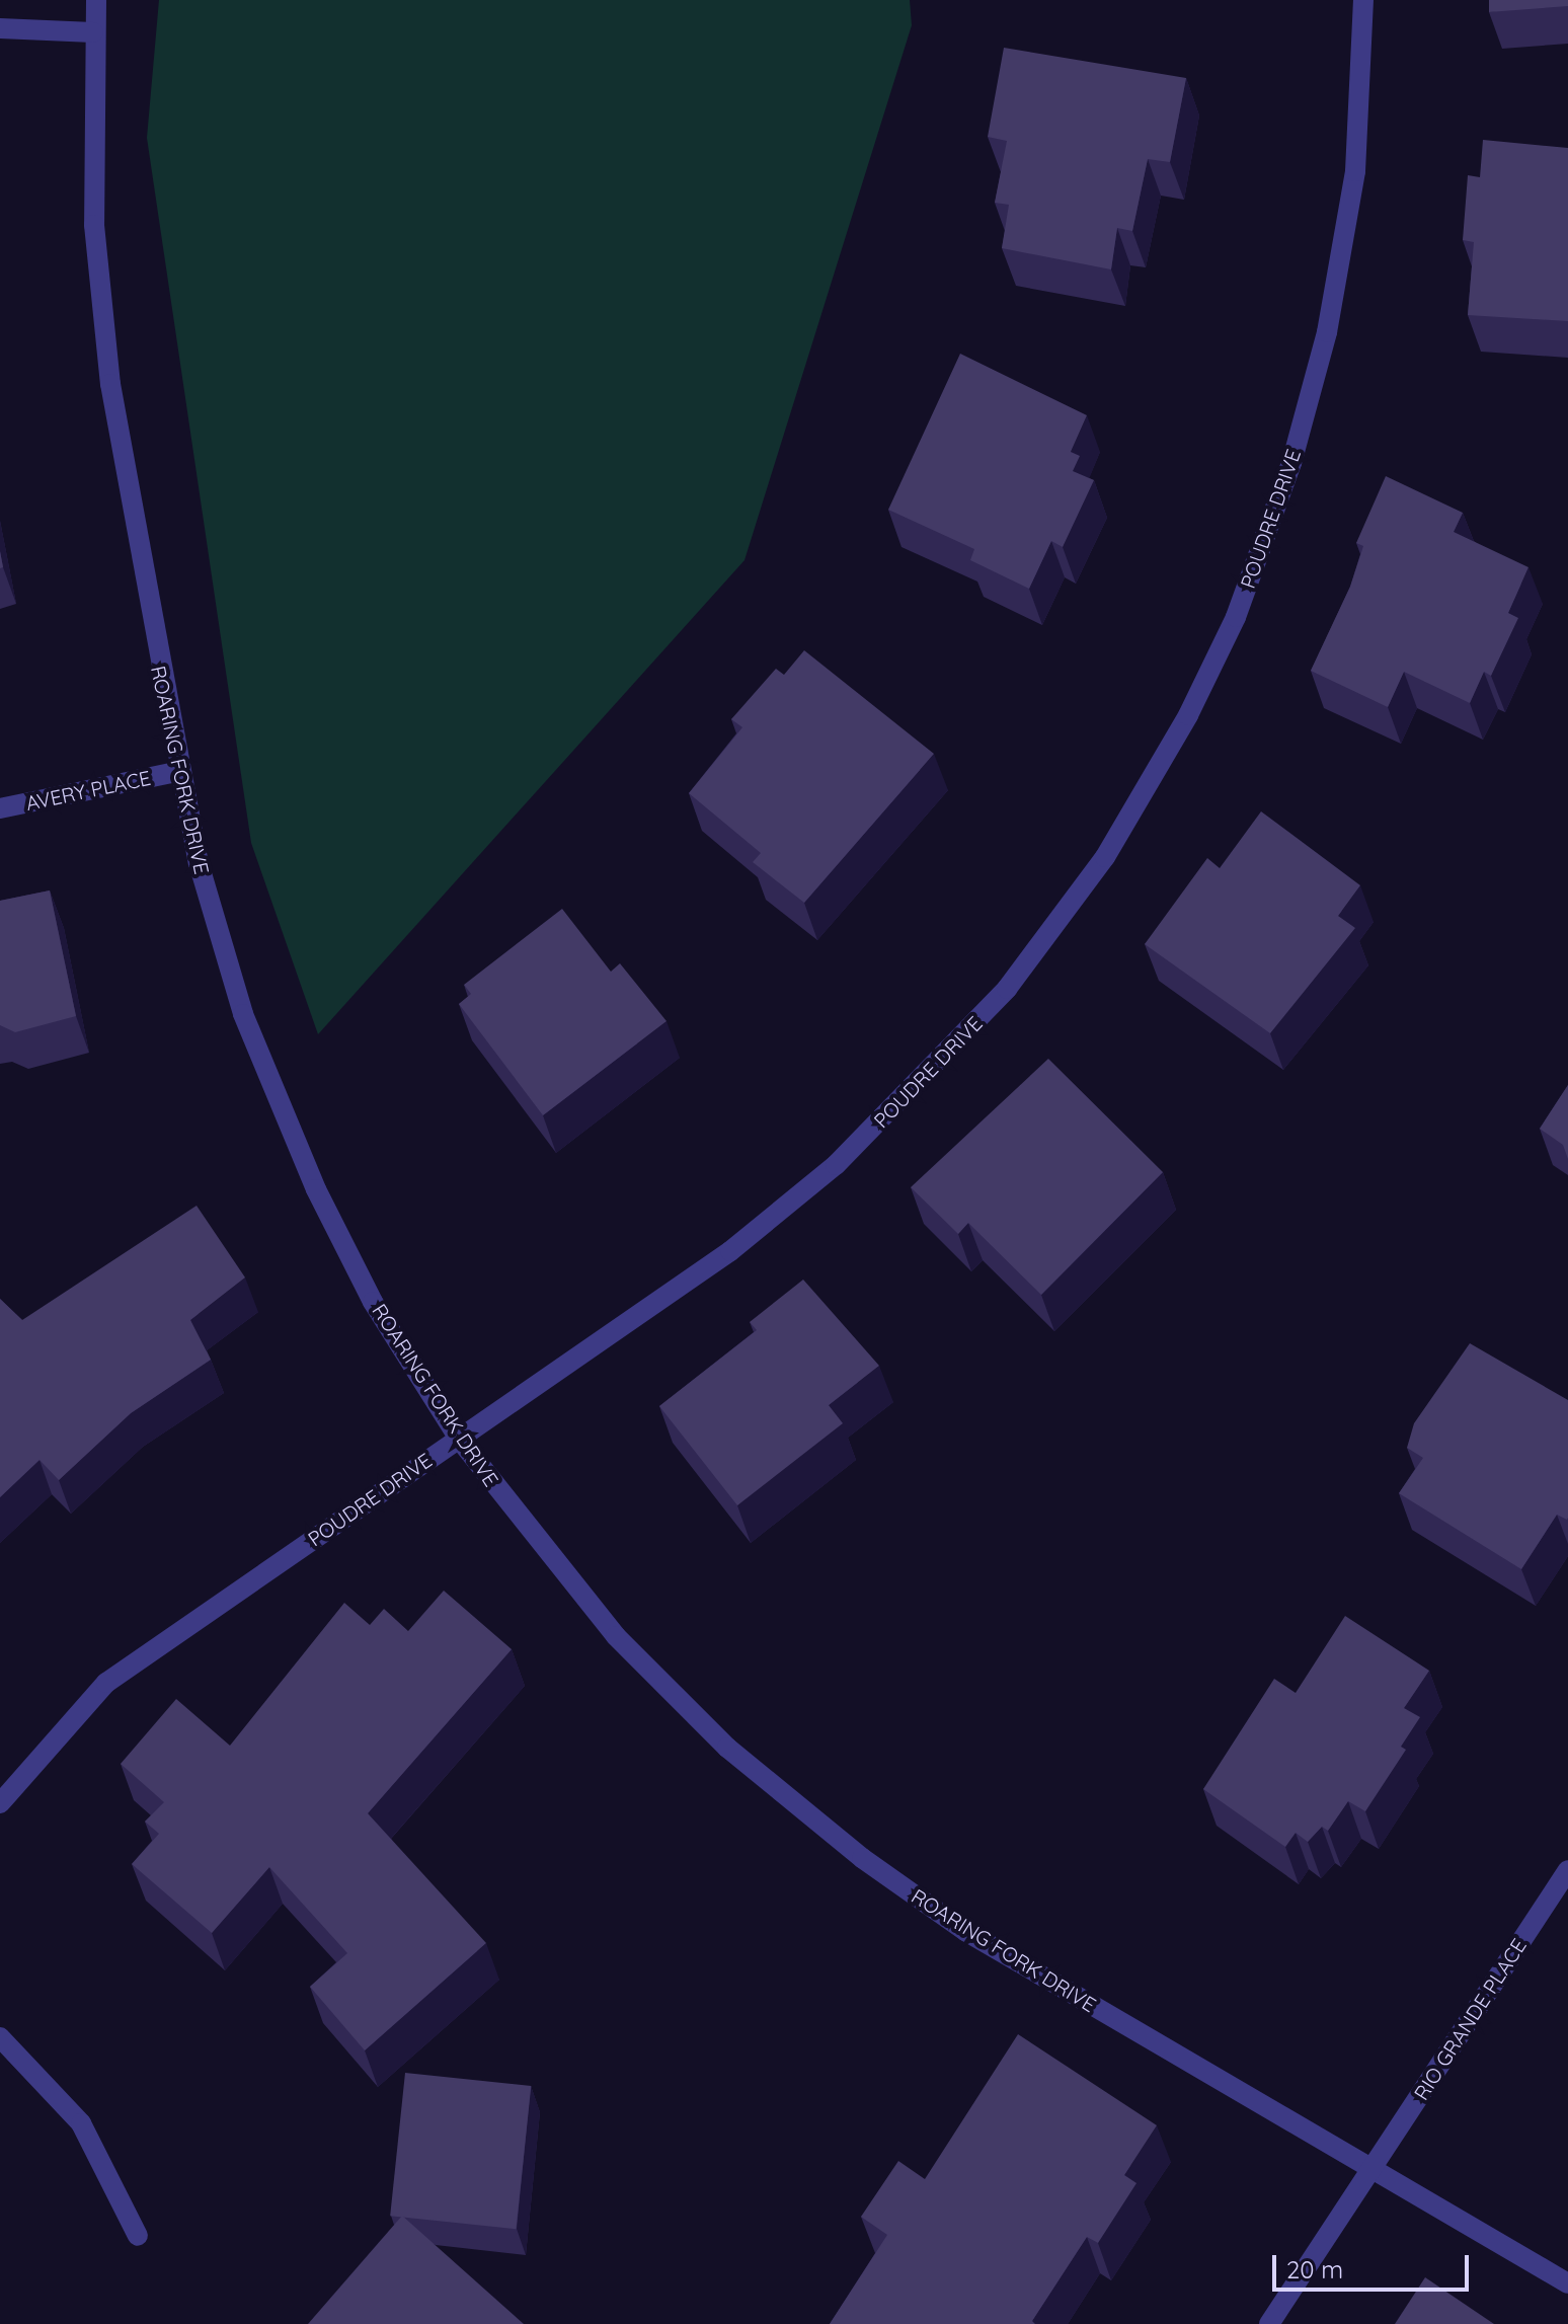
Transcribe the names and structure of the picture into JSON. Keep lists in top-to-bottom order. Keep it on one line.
{"streets":{"street":["POUDRE DRIVE","ROARING FORK DRIVE","AVERY PLACE","RIO GRANDE PLACE"]},"crossings":[["POUDRE DRIVE","ROARING FORK DRIVE"],["ROARING FORK DRIVE","AVERY PLACE"],["ROARING FORK DRIVE","RIO GRANDE PLACE"]],"scale_bar":"20 m"}
